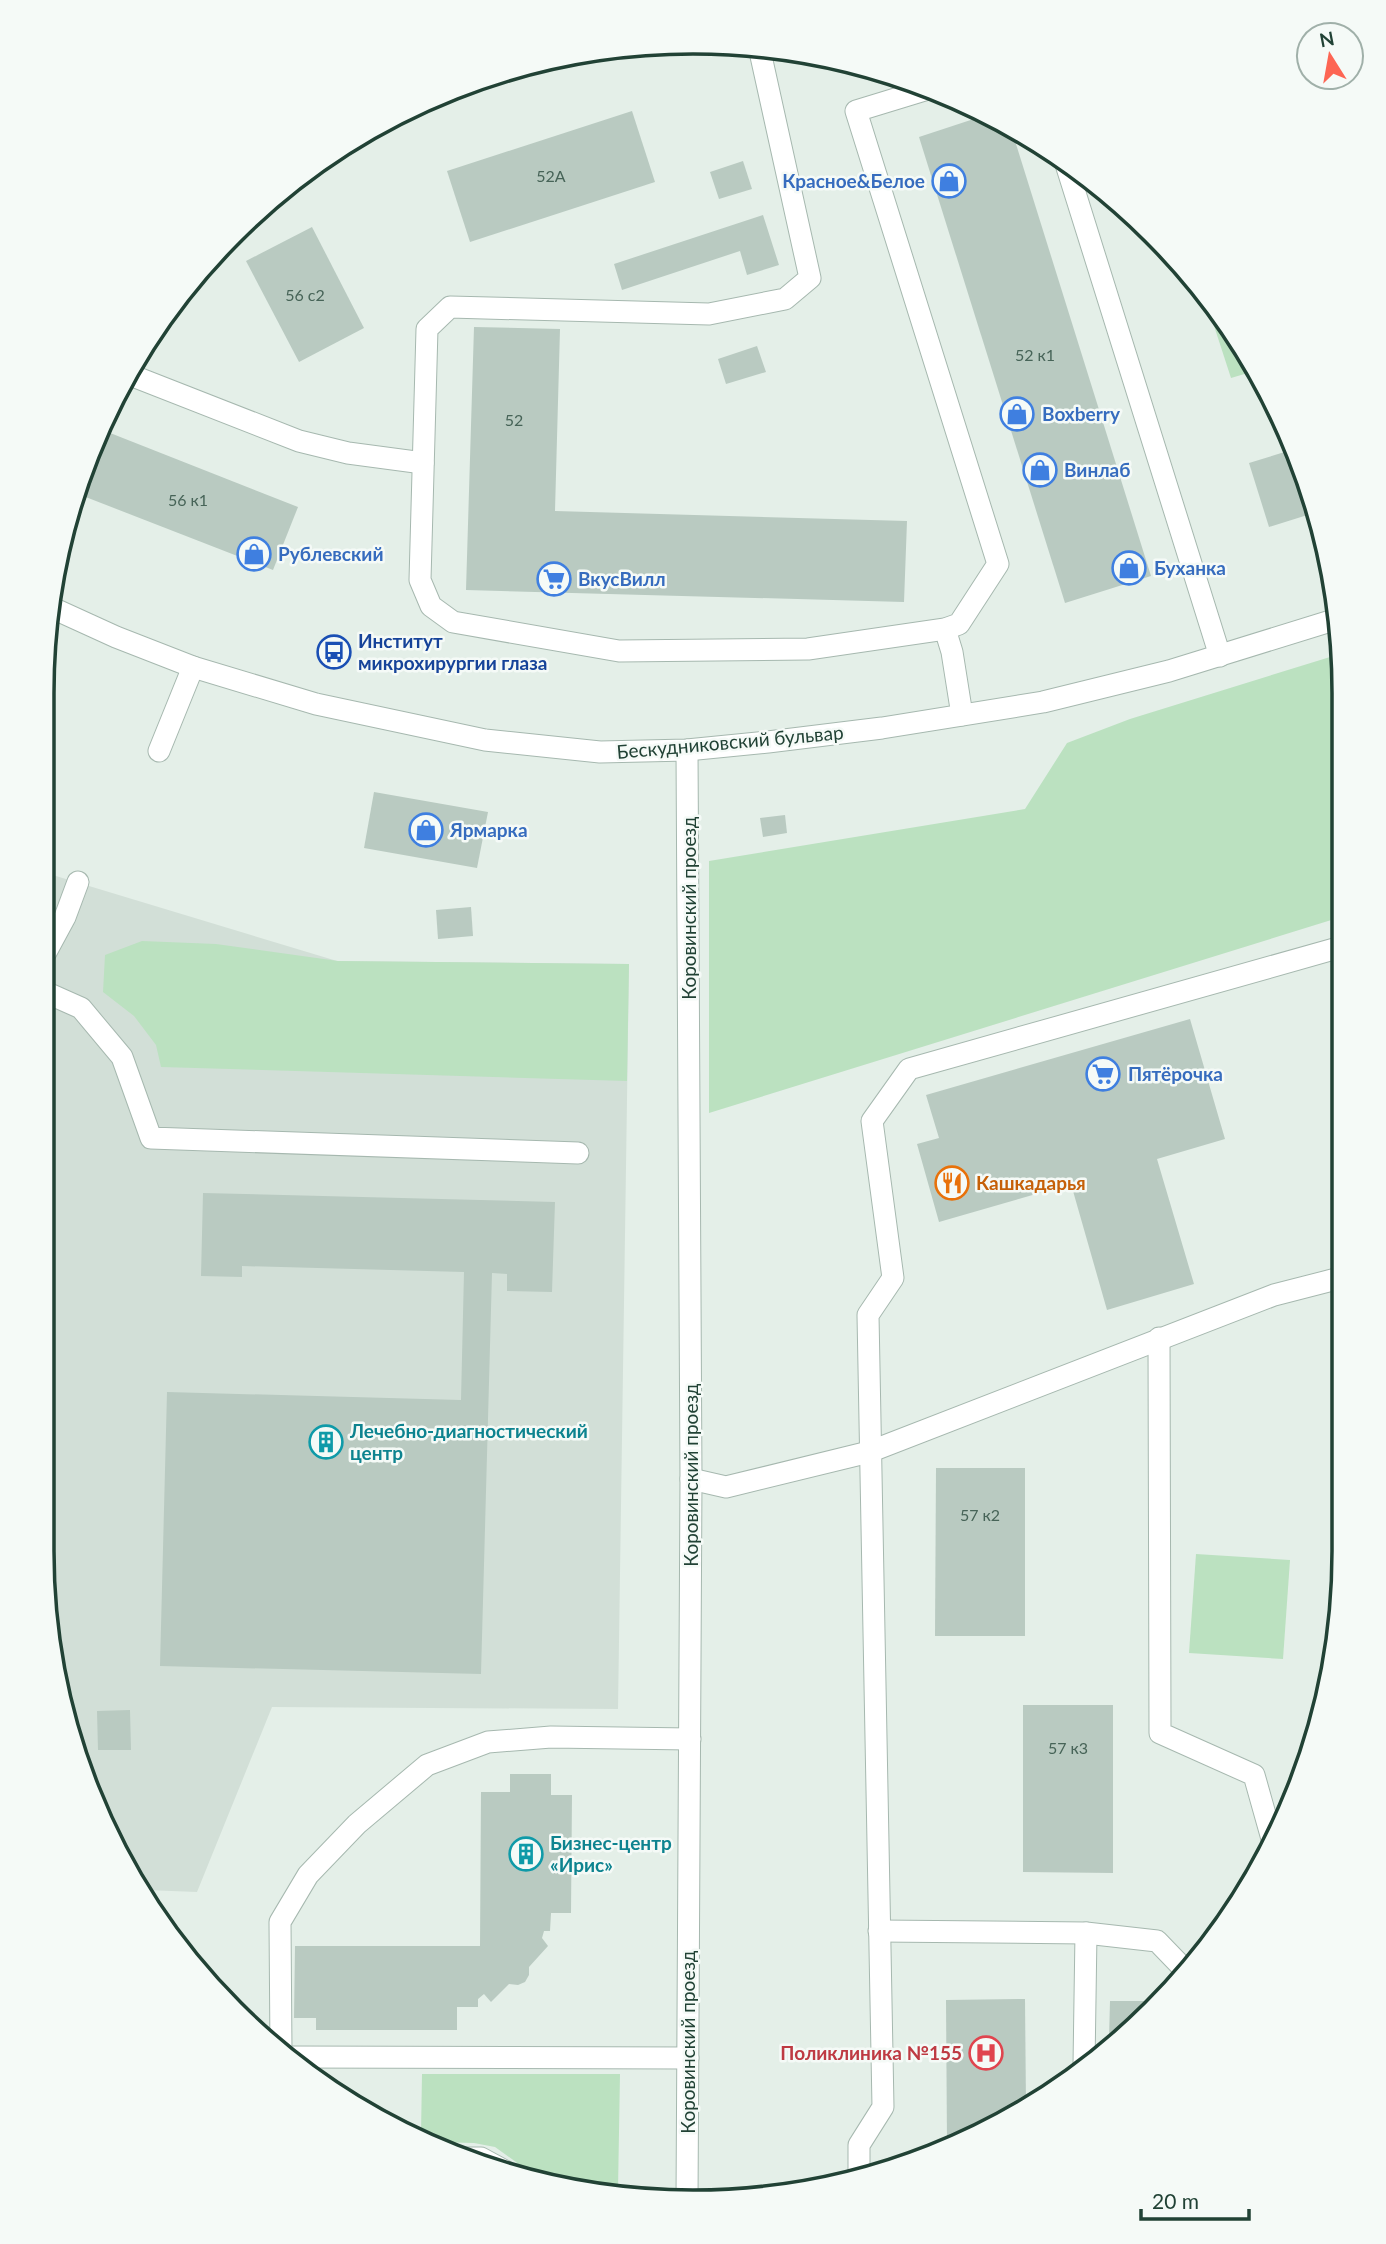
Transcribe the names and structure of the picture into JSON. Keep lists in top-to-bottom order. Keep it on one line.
{"streets":{"street":["Бескудниковский бульвар","Коровинский проезд"]},"crossings":[["Бескудниковский бульвар","Коровинский проезд"]],"places":{"shop":["Красное&Белое","Boxberry","Винлаб","Рублевский","Буханка","Ярмарка"],"supermarket":["ВкусВилл","Пятёрочка"],"bus stop":["Институт микрохирургии глаза"],"restaurant":["Кашкадарья"],"building":["Лечебно-диагностический центр","Бизнес-центр «Ирис»"],"hospital":["Поликлиника №155"]},"house_numbers":["52А","56 с2","52 к1","52","56 к1","57 к2","57 к3"],"scale_bar":"20 m","north":"top"}
